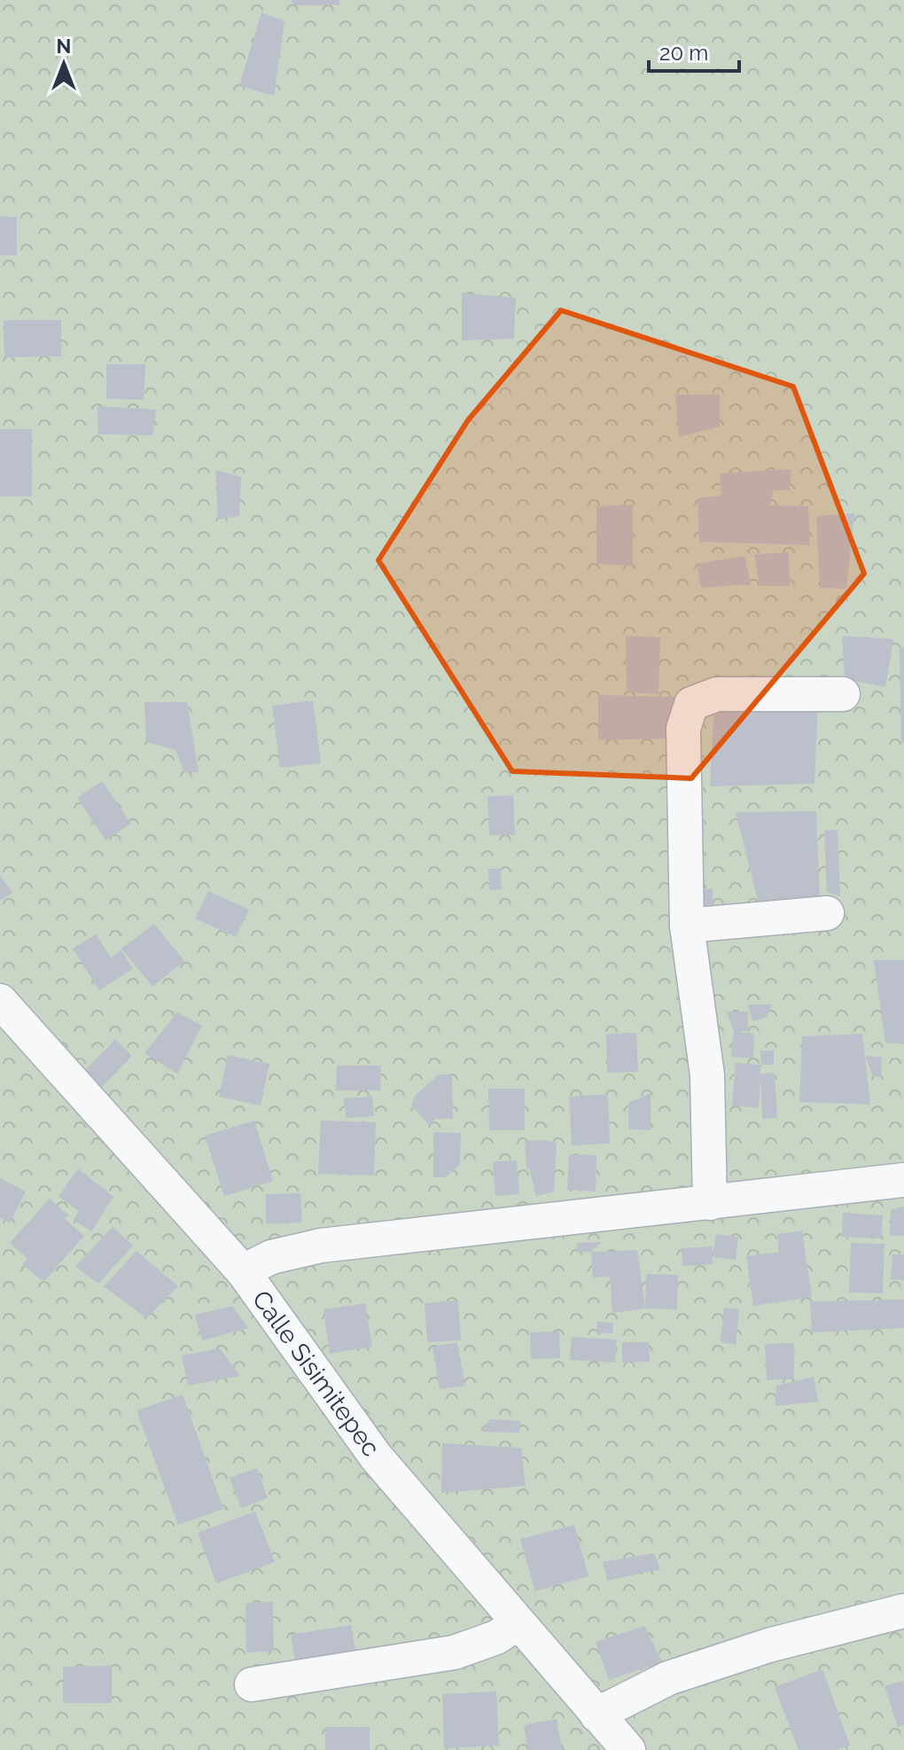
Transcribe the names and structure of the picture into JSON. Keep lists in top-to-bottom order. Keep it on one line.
{"streets":{"street":["Calle Sisimitepec"]},"scale_bar":"20 m","north":"top"}
